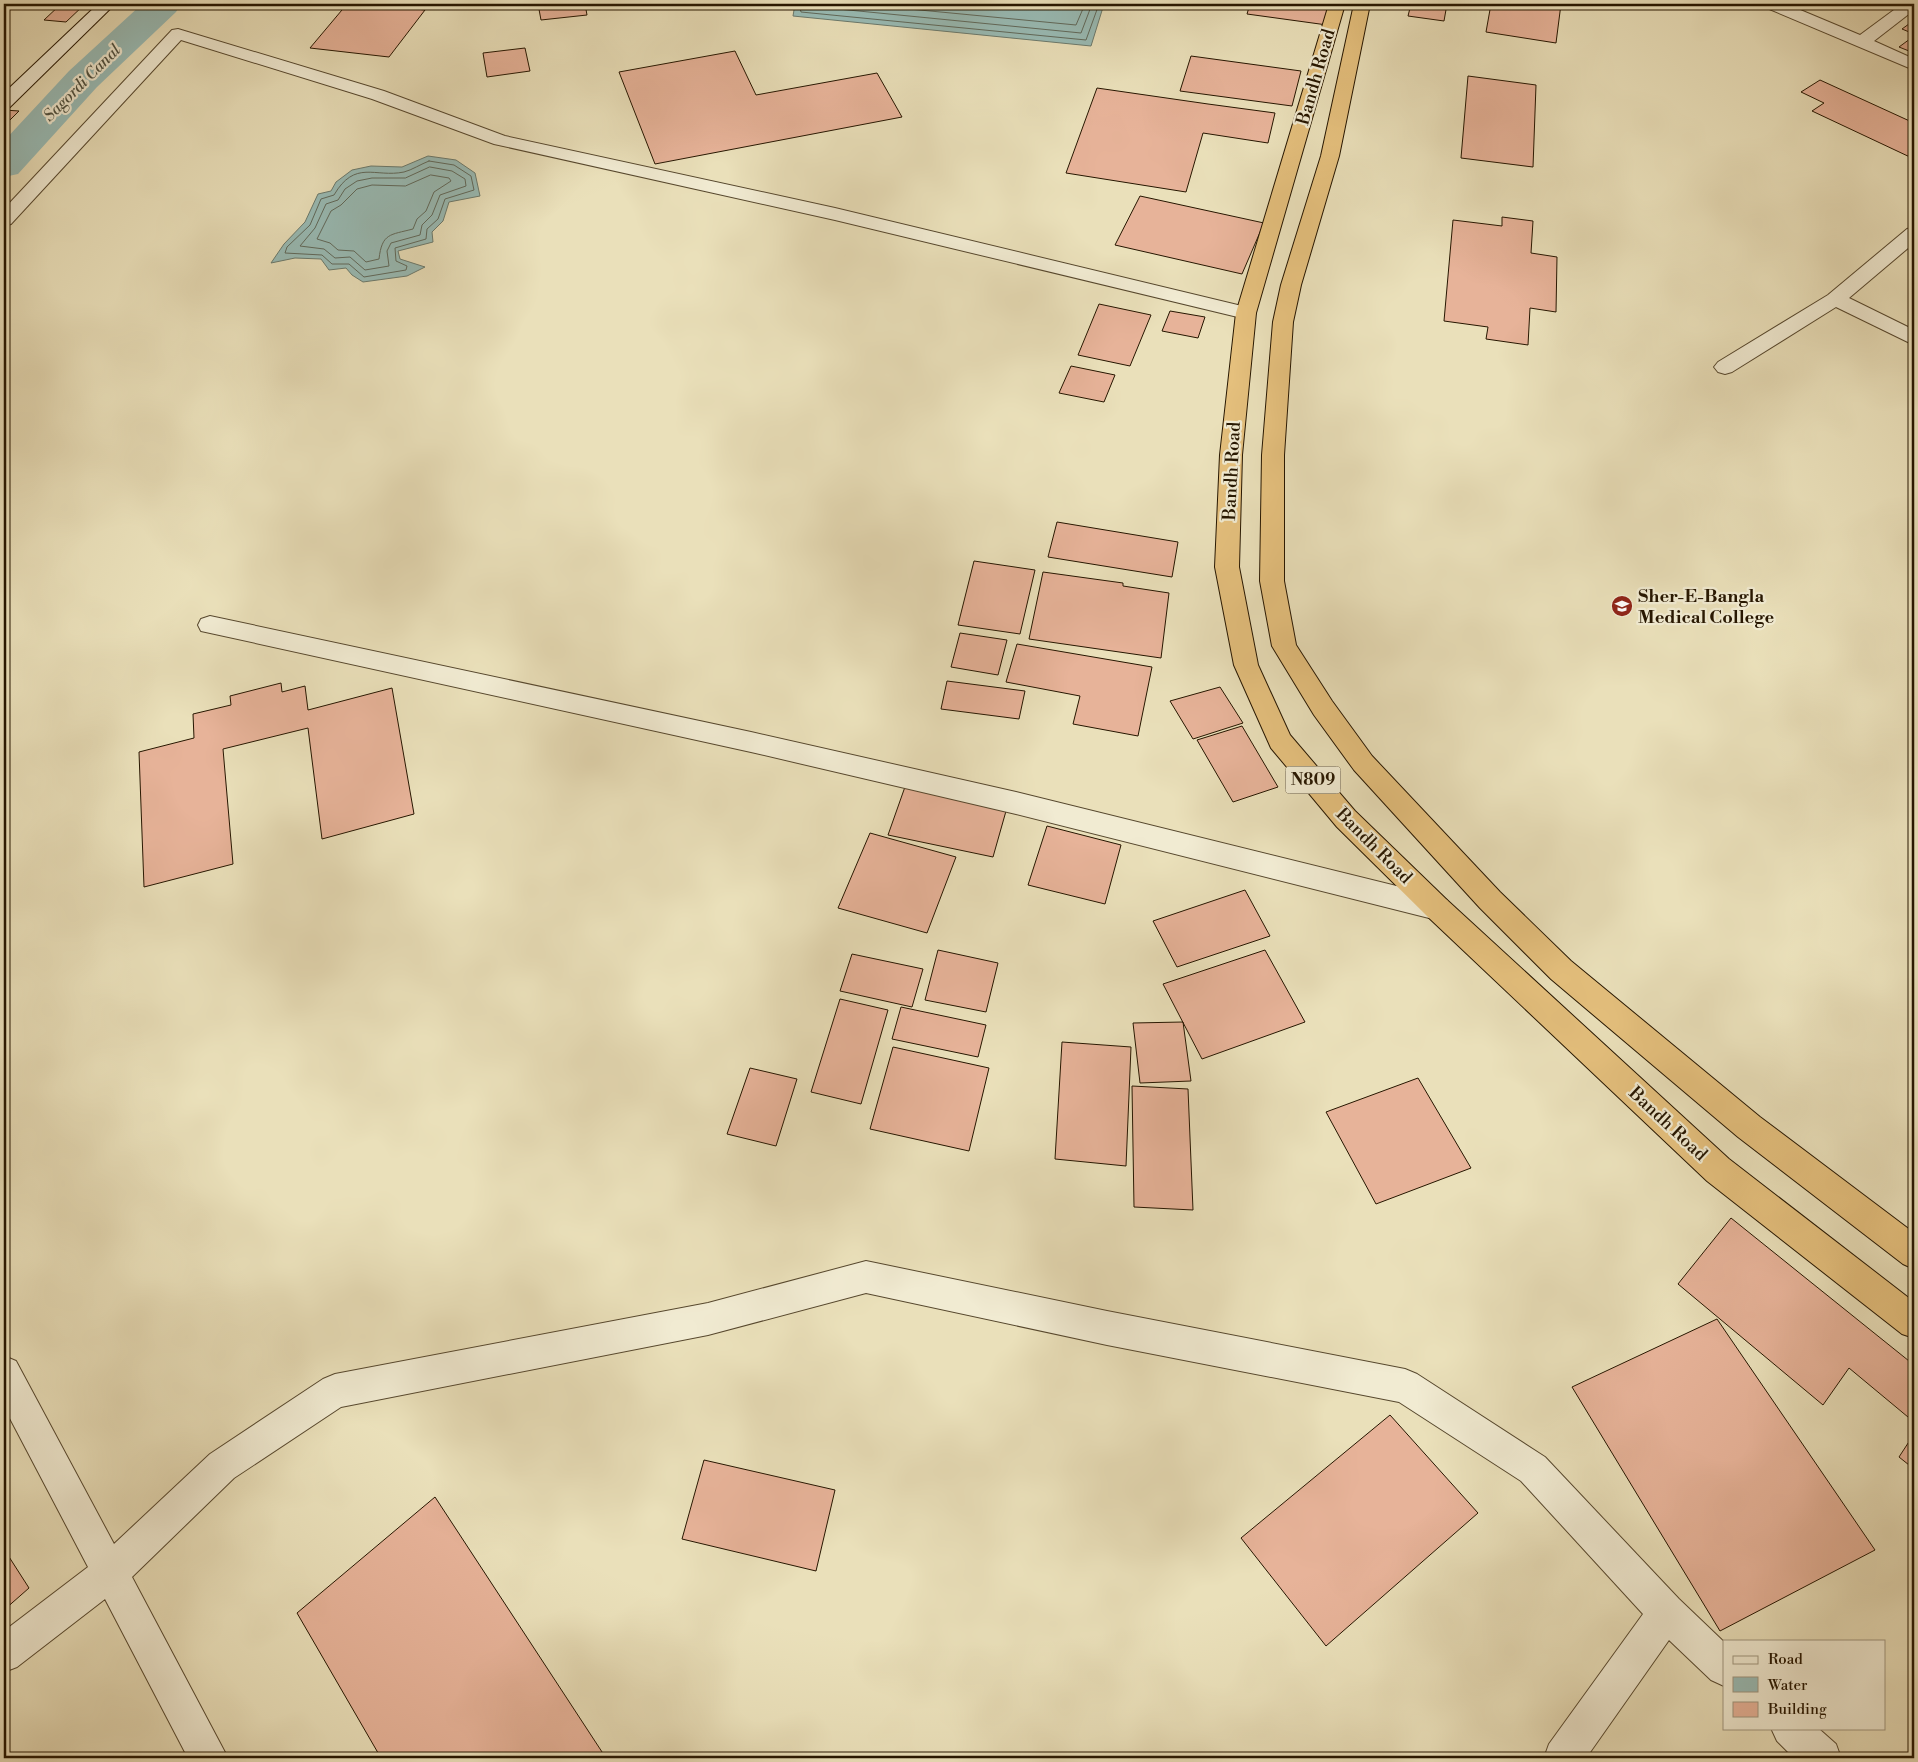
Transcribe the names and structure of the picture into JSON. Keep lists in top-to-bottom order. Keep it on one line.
{"streets":{"highway":["Bandh Road","N809"]},"water":["Sagordi Canal"],"places":{"school or university":["Sher-E-Bangla Medical College"]},"legend":["Road","Water","Building"]}
